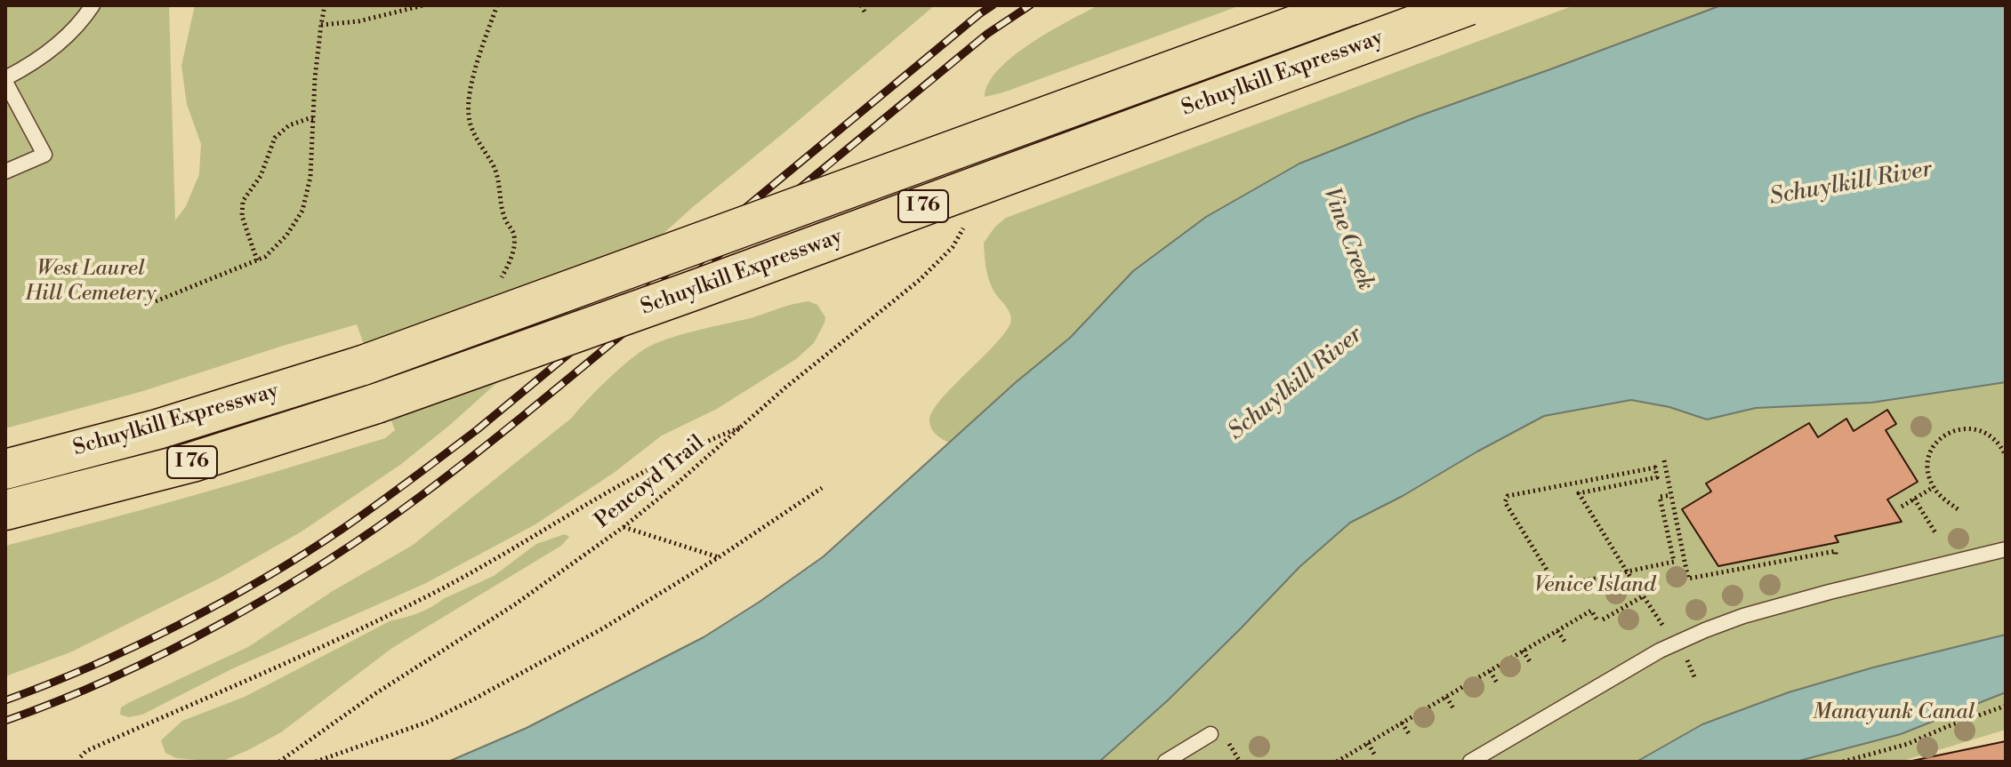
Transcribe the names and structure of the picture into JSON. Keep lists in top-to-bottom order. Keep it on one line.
{"streets":{"highway":["Schuylkill Expressway","I 76"],"path":["Pencoyd Trail"]},"water":["Schuylkill River","Vine Creek"],"parks":["West Laurel Hill Cemetery","Venice Island","Manayunk Canal"]}
